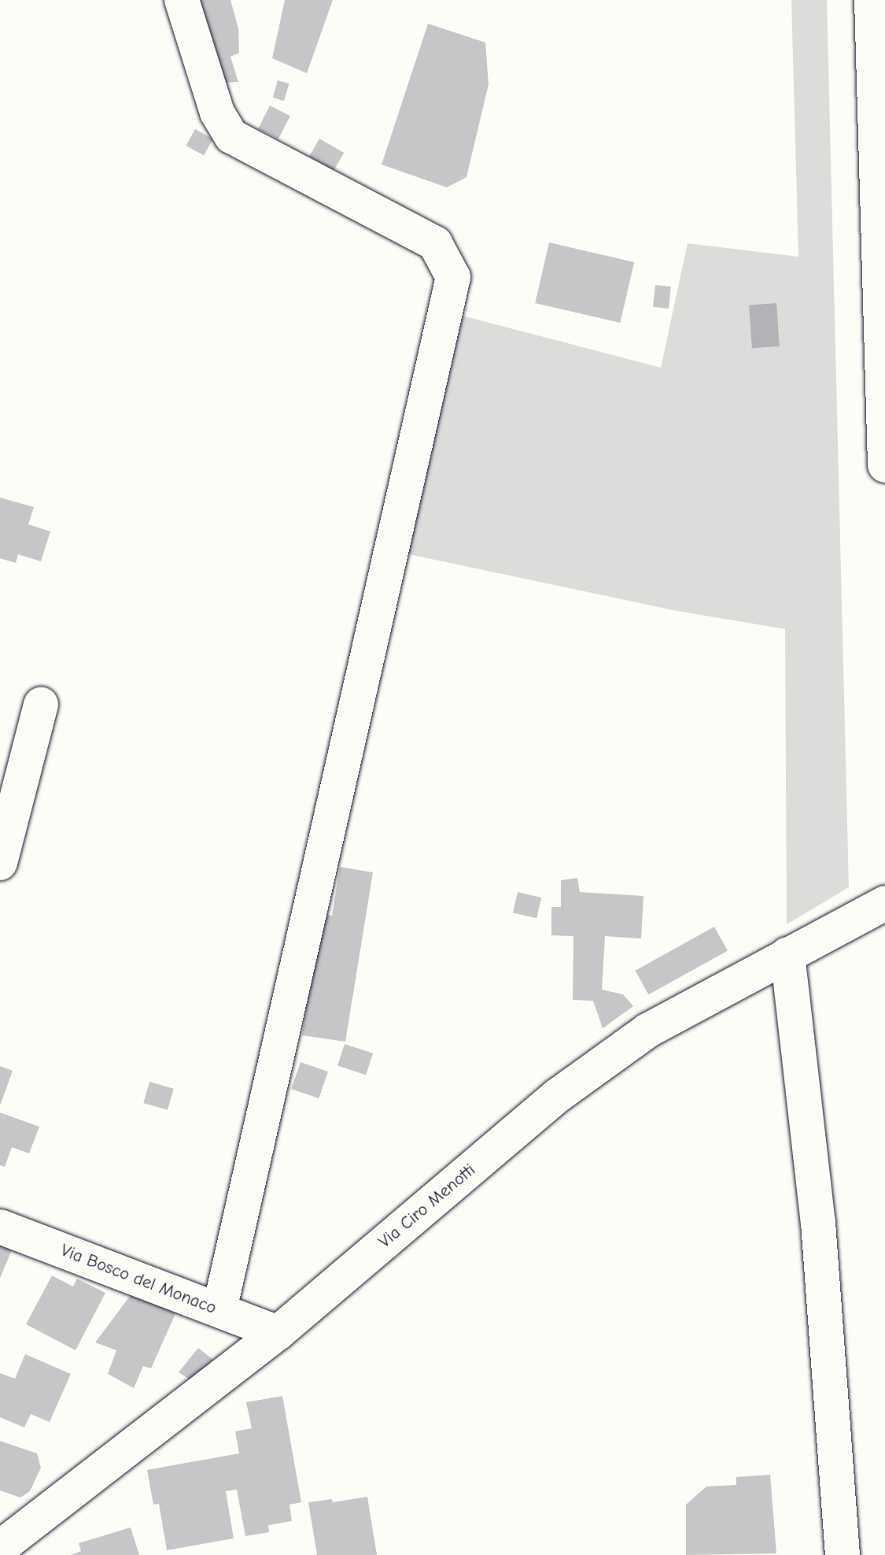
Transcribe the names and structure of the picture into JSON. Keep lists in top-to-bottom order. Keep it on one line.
{"streets":{"main road":["Via Ciro Menotti","Via Bosco del Monaco"]},"crossings":[["Via Ciro Menotti","Via Bosco del Monaco"]]}
